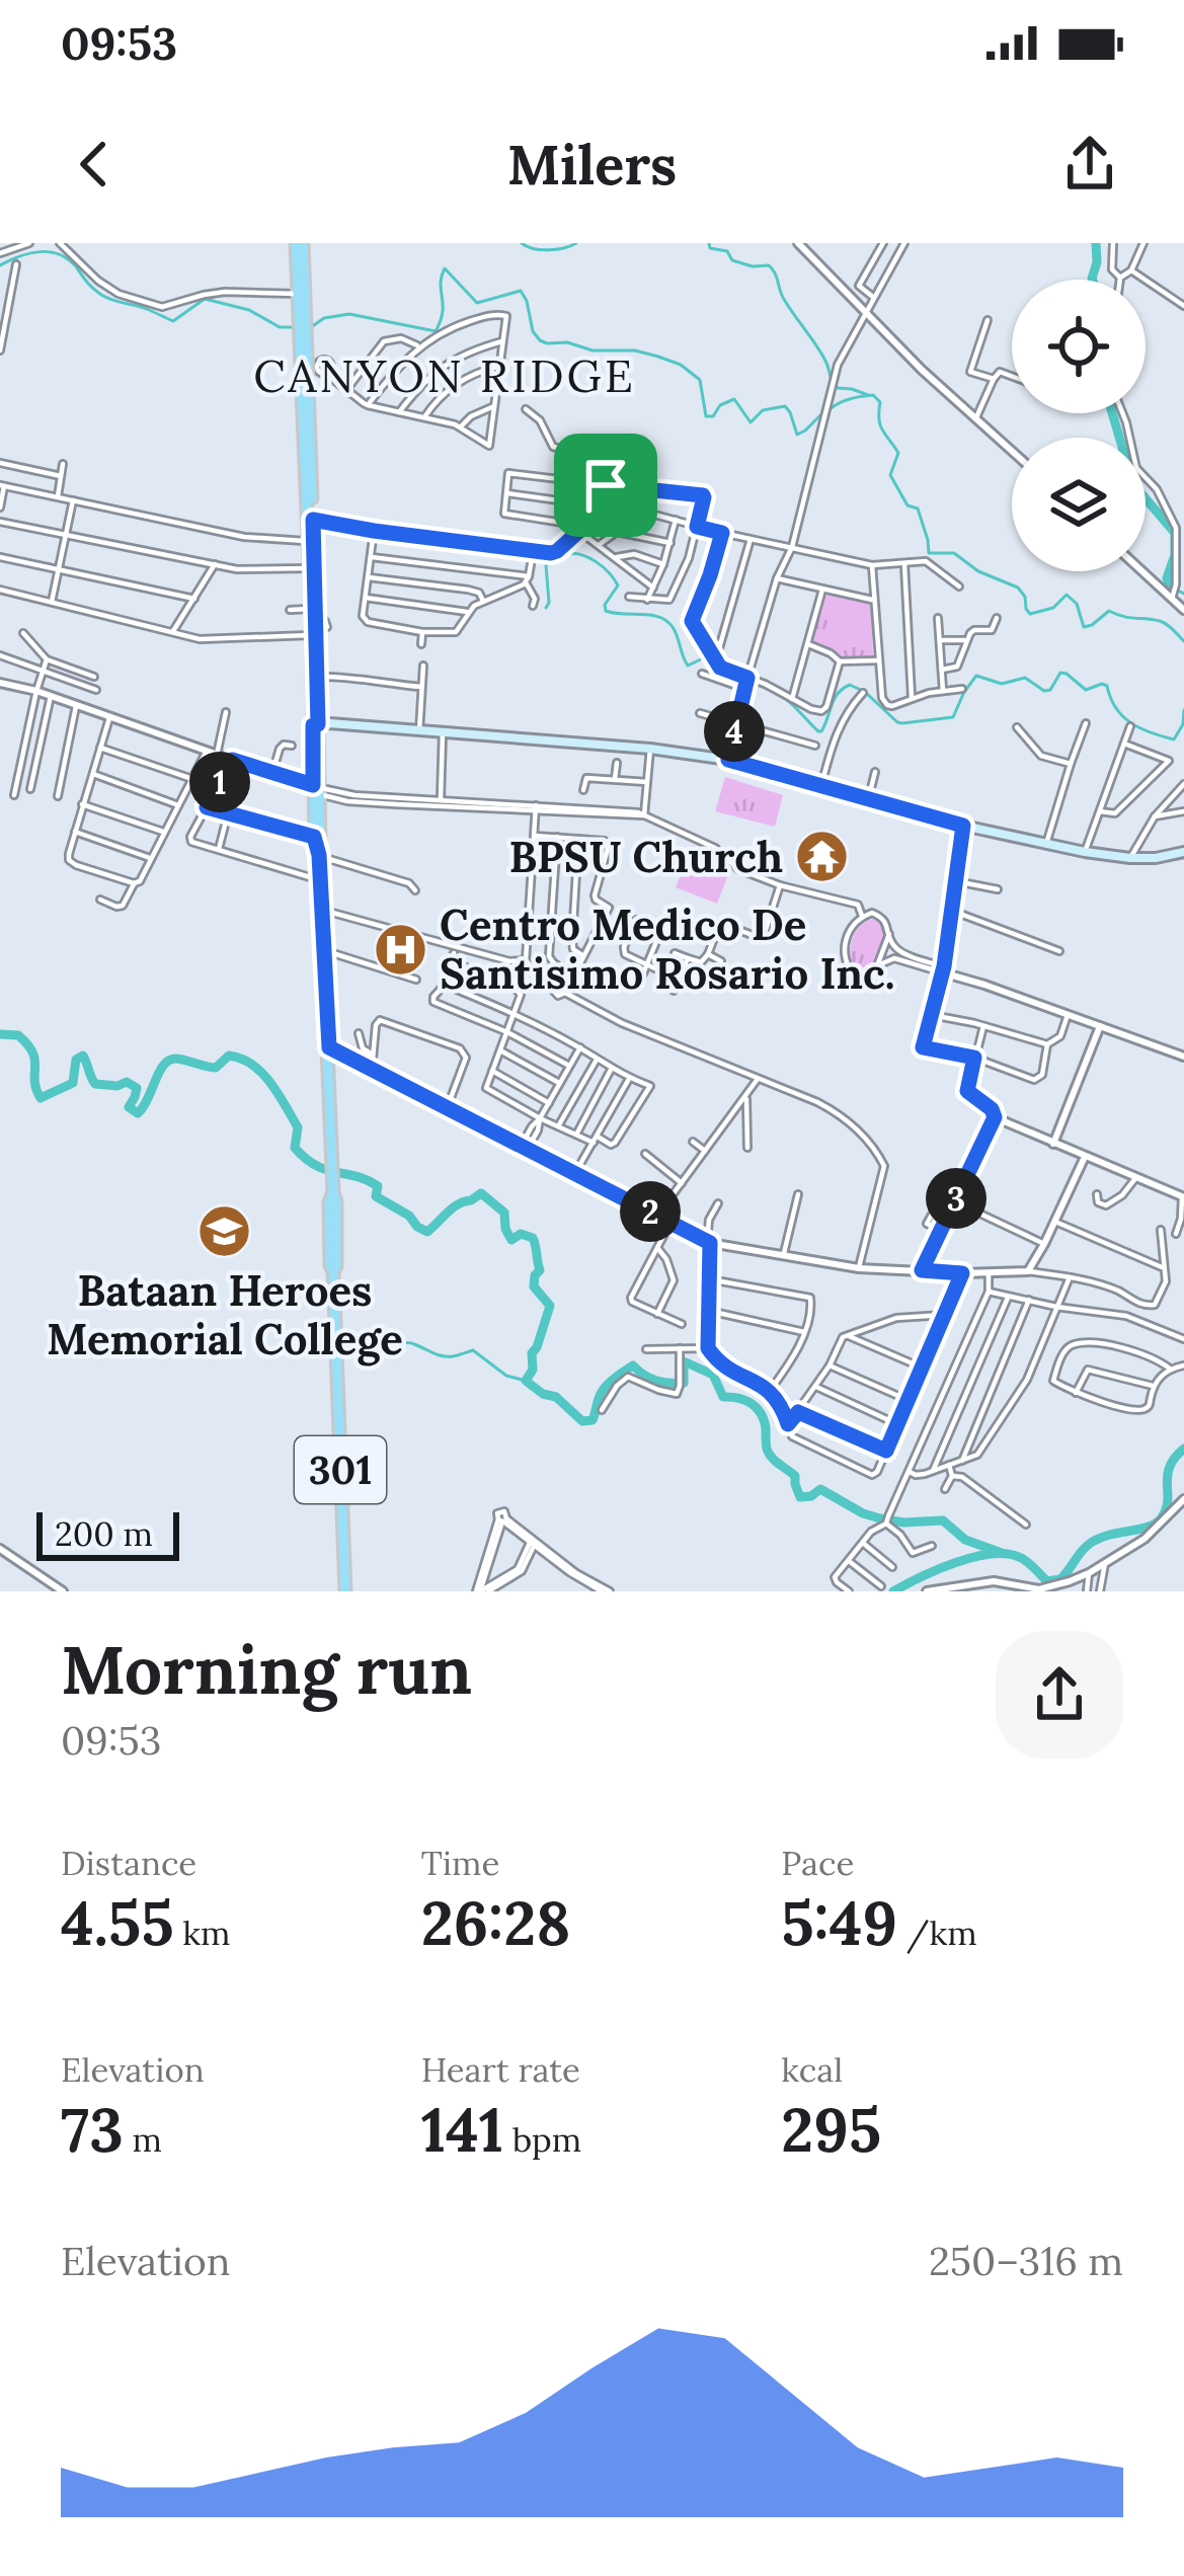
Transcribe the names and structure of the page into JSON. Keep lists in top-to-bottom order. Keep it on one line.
{"streets":{"main road":["301"]},"districts":["CANYON RIDGE"],"places":{"temple":["BPSU Church"],"hospital":["Centro Medico De Santisimo Rosario Inc."],"school or university":["Bataan Heroes Memorial College"]},"scale_bar":"200 m","page":{"status":"09:53","header":"Milers","pins":["4","1","3","2"],"scale":"200 m","heading":["Morning run","09:53"],"stats":[["Distance","4.55 km"],["Time","26:28"],["Pace","5:49 /km"],["Elevation","73 m"],["Heart rate","141 bpm"],["kcal","295"]],"chart":["Elevation","250–316 m"]}}
